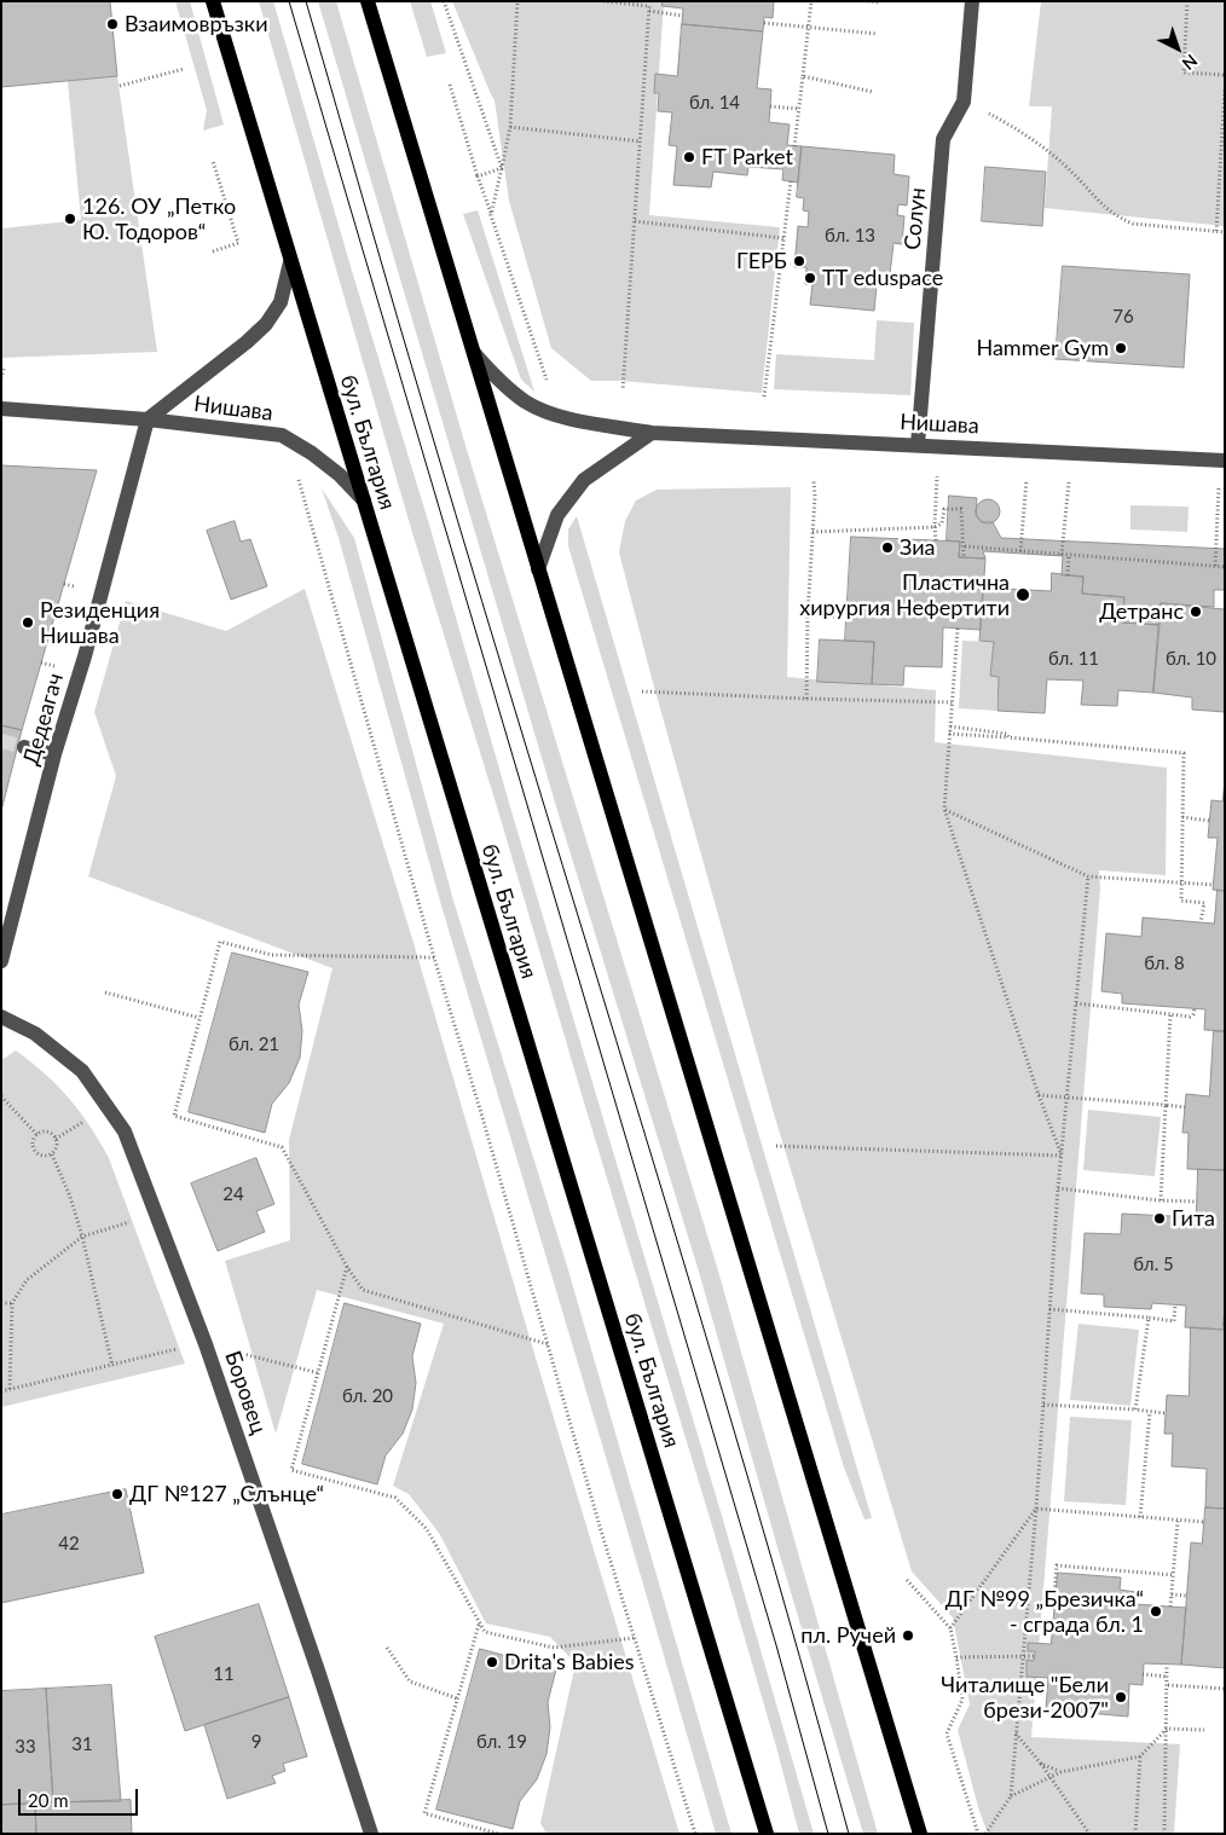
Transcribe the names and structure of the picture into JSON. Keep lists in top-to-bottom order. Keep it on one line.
{"streets":{"main road":["бул. България"],"street":["Солун","Нишава","Дедеагач","Боровец"]},"crossings":[["Солун","Нишава"],["Нишава","бул. България"],["Нишава","Дедеагач"]],"places":["Взаимовръзки","FT Parket","126. ОУ „Петко Ю. Тодоров“","ГЕРБ","TT eduspace","Hammer Gym","Зиа","Пластична хирургия Нефертити","Детранс","Резиденция Нишава","Гита","ДГ №127 „Слънце“","ДГ №99 „Брезичка“ - сграда бл. 1","пл. Ручей","Drita's Babies","Читалище \"Бели брези-2007\""],"house_numbers":["бл. 14","бл. 13","76","бл. 11","бл. 10","бл. 8","бл. 21","24","бл. 5","бл. 20","42","11","9","бл. 19","31","33"],"scale_bar":"20 m","north":"bottom right"}
